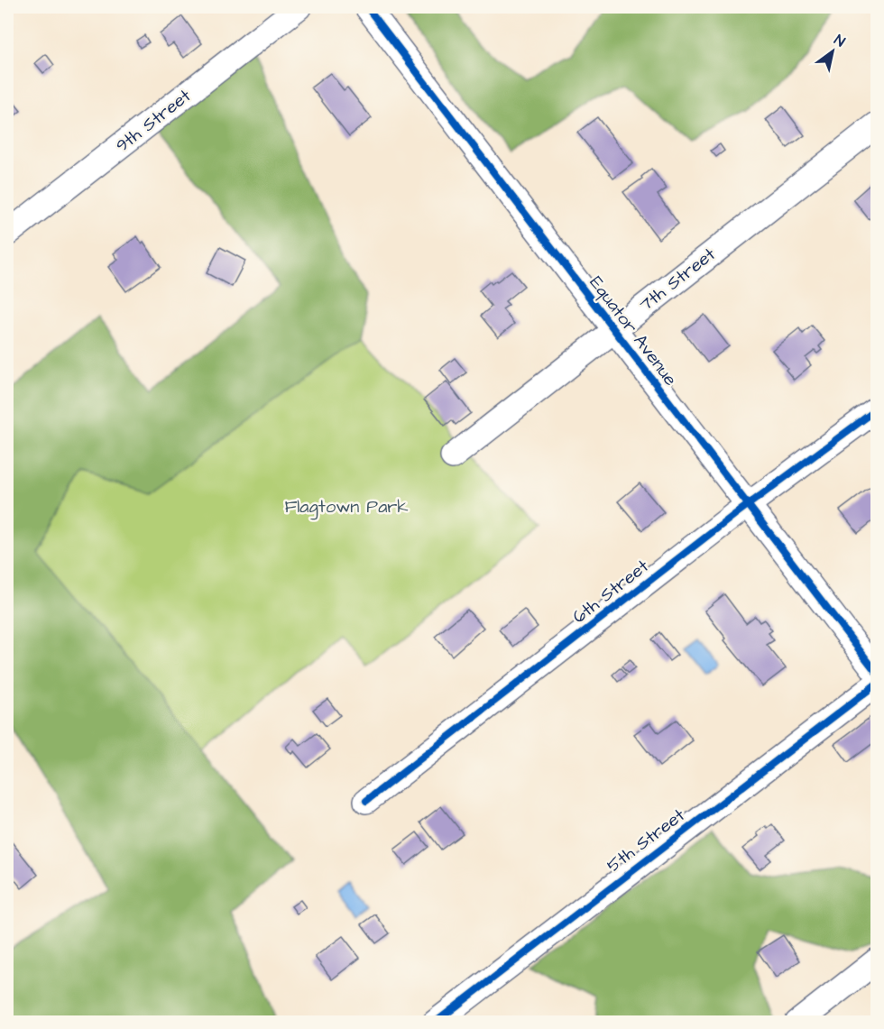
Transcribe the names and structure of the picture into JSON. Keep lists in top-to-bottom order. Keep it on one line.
{"streets":{"street":["9th Street","7th Street","Equator Avenue","6th Street","5th Street"]},"crossings":[["7th Street","Equator Avenue"],["Equator Avenue","6th Street"]],"parks":["Flagtown Park"],"north":"top right"}
